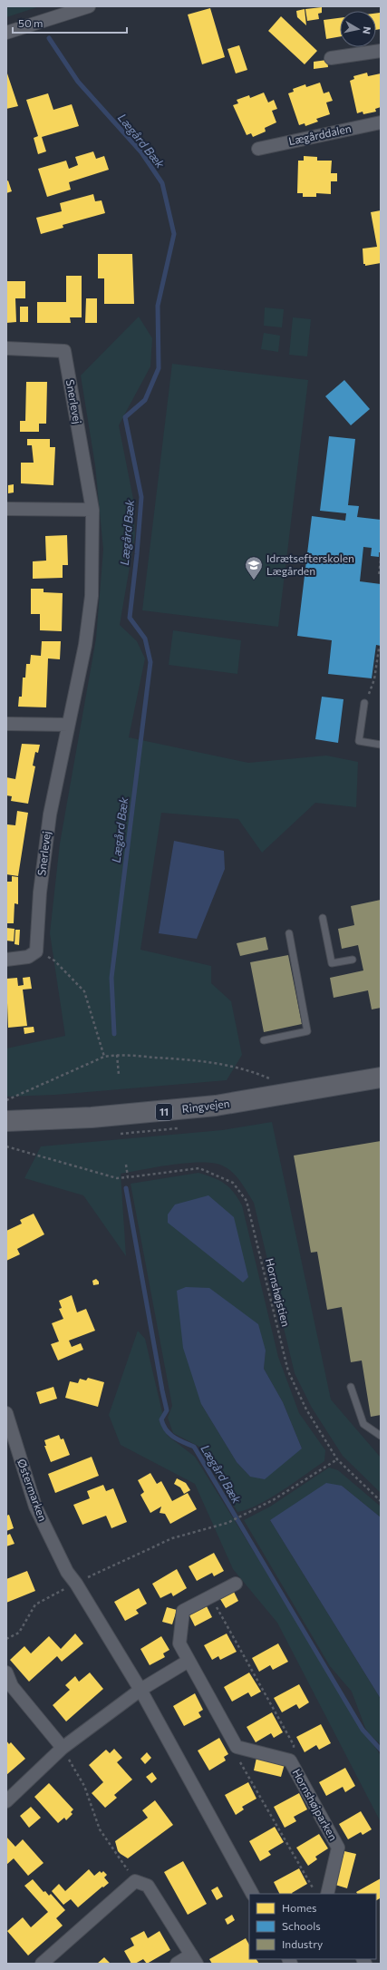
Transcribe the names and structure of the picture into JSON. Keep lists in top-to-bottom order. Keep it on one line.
{"streets":{"main road":["Ringvejen","11"],"street":["Lægårddalen","Snerlevej","Østermarken","Hornshøjparken"],"path":["Hornshøjstien"]},"water":["Lægård Bæk"],"places":{"school or university":["Idrætsefterskolen Lægården"]},"legend":["Homes","Schools","Industry"],"scale_bar":"50 m","north":"right"}
